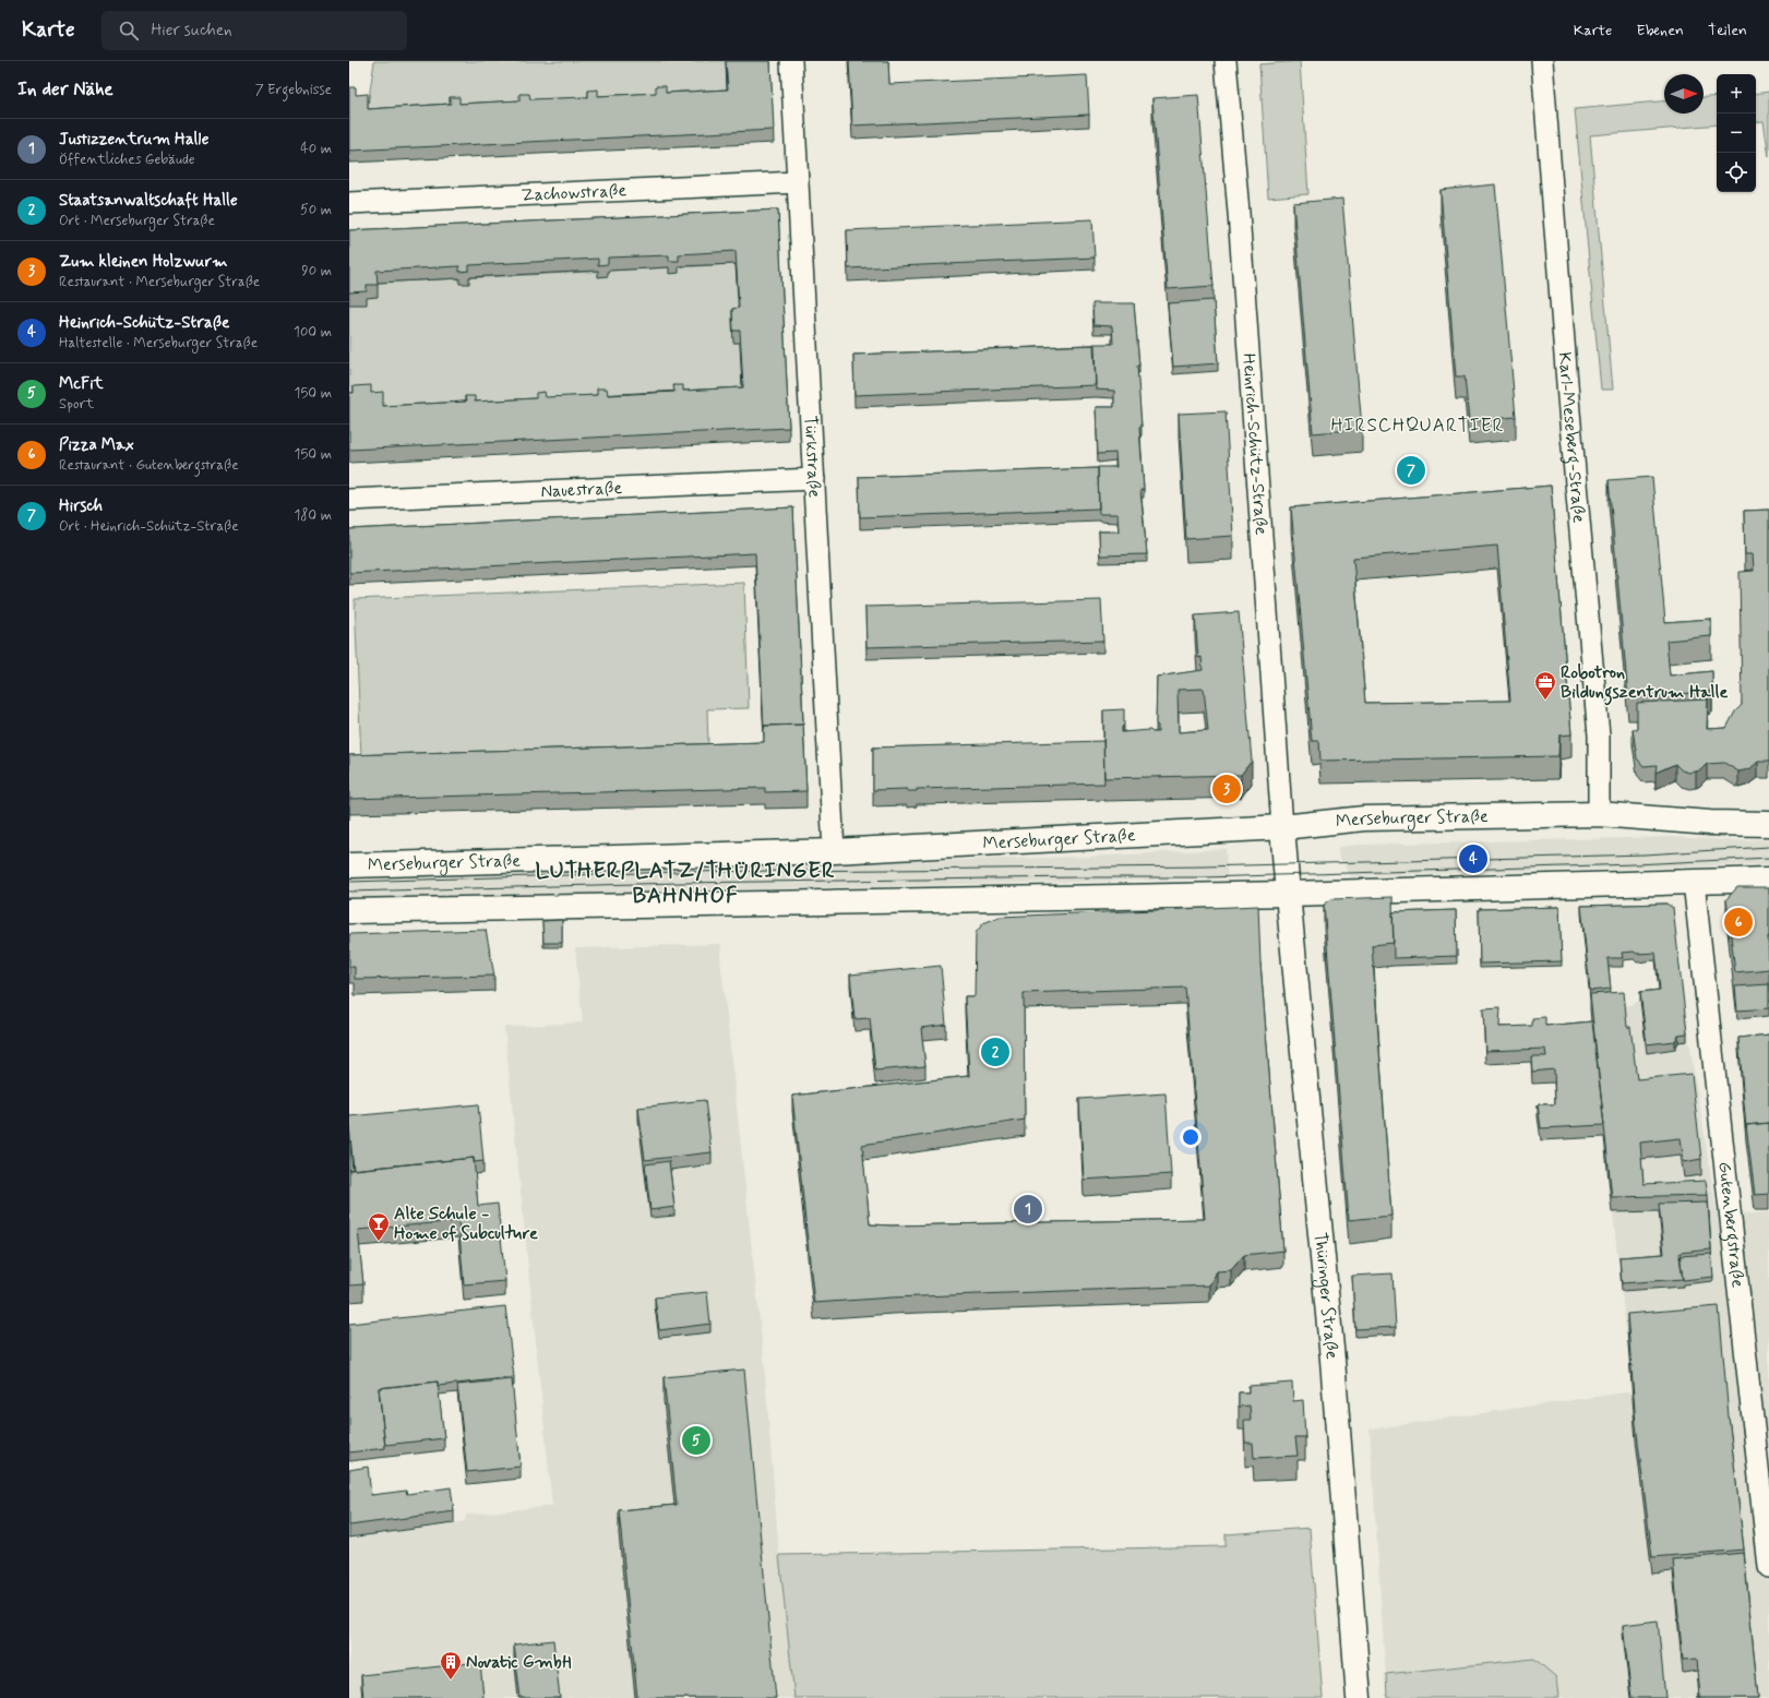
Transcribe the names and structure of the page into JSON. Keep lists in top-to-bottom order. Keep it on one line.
{"streets":{"main road":["Merseburger Straße","Thüringer Straße"],"street":["Zachowstraße","Karl-Meseberg-Straße","Heinrich-Schütz-Straße","Türkstraße","Nauestraße","Gutenbergstraße"]},"crossings":[["Zachowstraße","Türkstraße"],["Karl-Meseberg-Straße","Merseburger Straße"],["Heinrich-Schütz-Straße","Merseburger Straße"],["Heinrich-Schütz-Straße","Thüringer Straße"],["Türkstraße","Nauestraße"],["Türkstraße","Merseburger Straße"],["Merseburger Straße","Thüringer Straße"]],"districts":["HIRSCHQUARTIER","LUTHERPLATZ/THÜRINGER BAHNHOF"],"places":{"office":["Robotron Bildungszentrum Halle"],"bar":["Alte Schule - Home of Subculture"],"building":["Novatic GmbH"]},"north":"right","page":{"header":"Karte","search":"Hier suchen","nav":["Karte","Ebenen","Teilen"],"heading":["In der Nähe","7 Ergebnisse"],"map_buttons":["+","−"],"list":[{"mark":"1","name":"Justizzentrum Halle","note":"Öffentliches Gebäude","value":"40 m"},{"mark":"2","name":"Staatsanwaltschaft Halle","note":"Ort · Merseburger Straße","value":"50 m"},{"mark":"3","name":"Zum kleinen Holzwurm","note":"Restaurant · Merseburger Straße","value":"90 m"},{"mark":"4","name":"Heinrich-Schütz-Straße","note":"Haltestelle · Merseburger Straße","value":"100 m"},{"mark":"5","name":"McFit","note":"Sport","value":"150 m"},{"mark":"6","name":"Pizza Max","note":"Restaurant · Gutenbergstraße","value":"150 m"},{"mark":"7","name":"Hirsch","note":"Ort · Heinrich-Schütz-Straße","value":"180 m"}],"pins":["7","3","4","6","2","1","5"]}}
